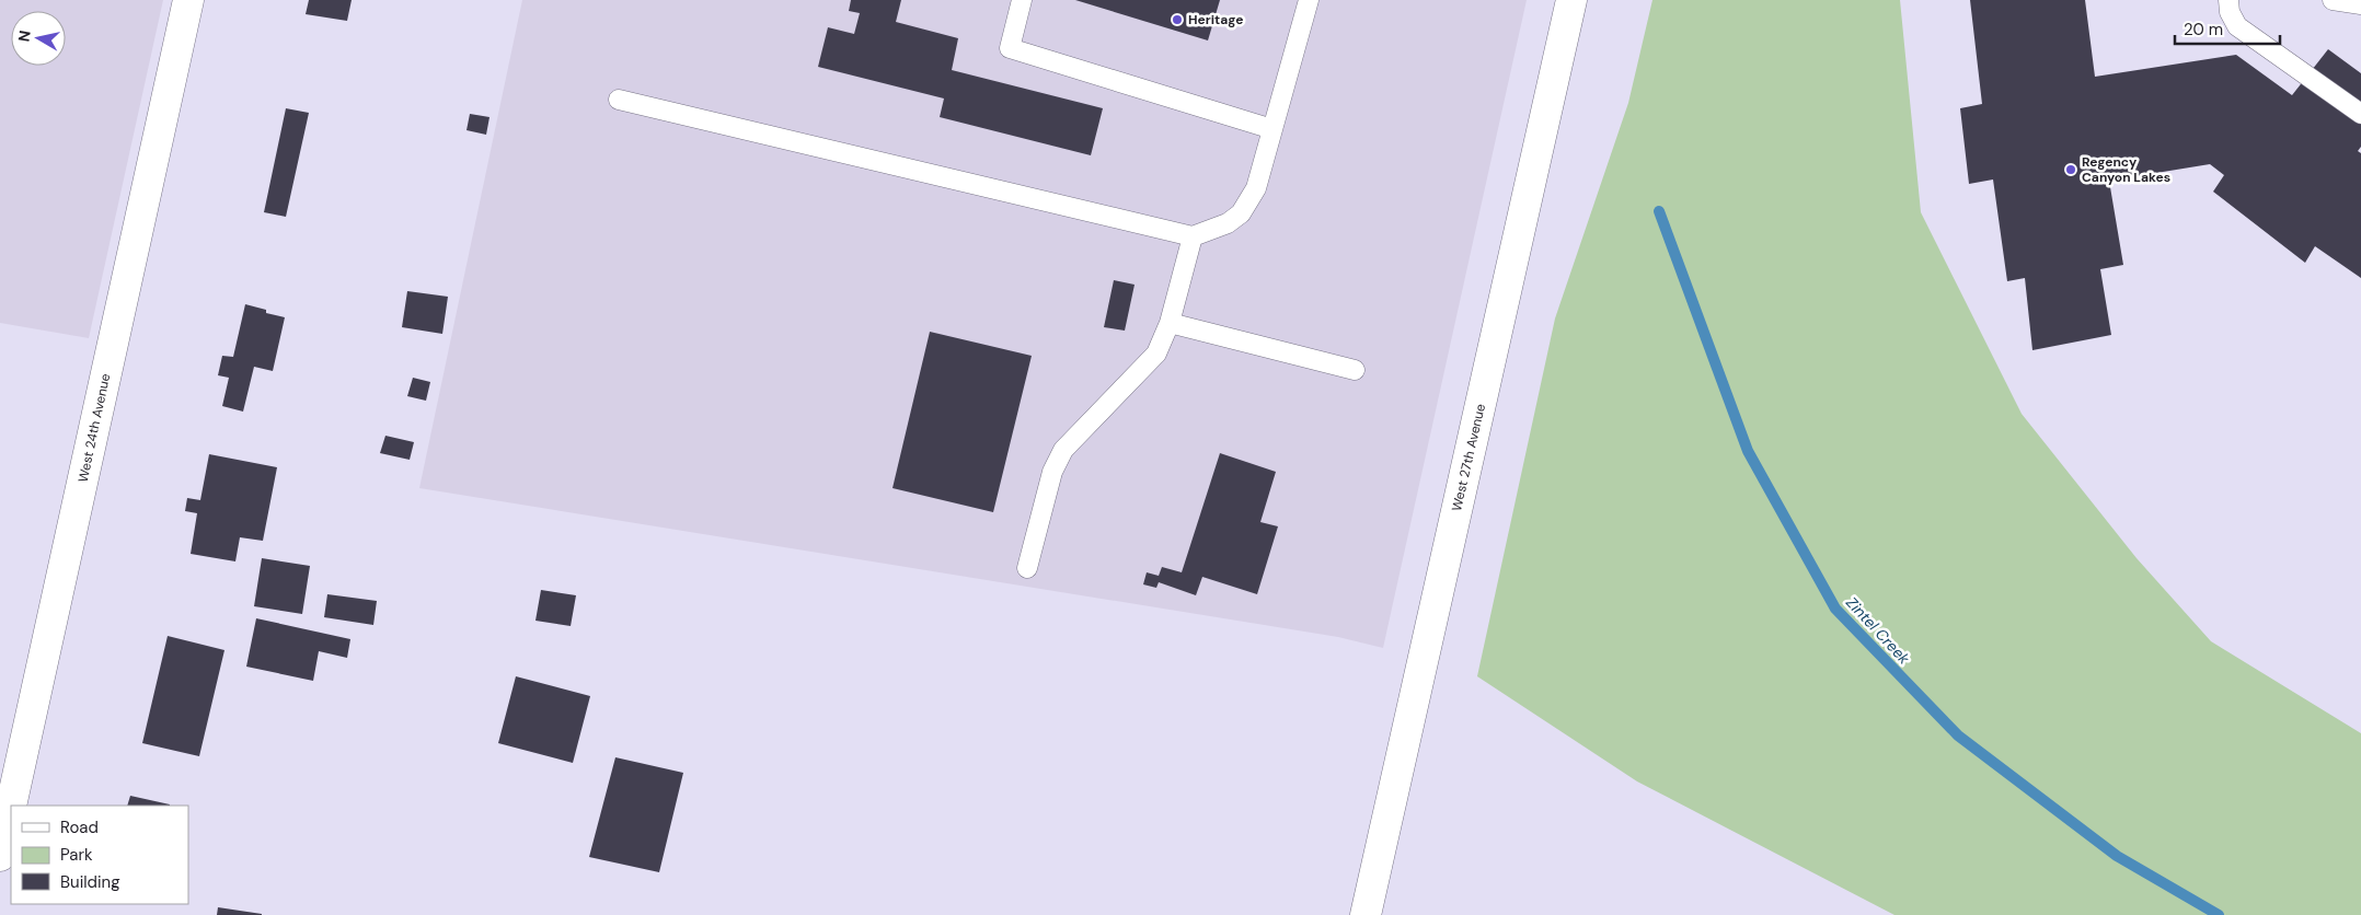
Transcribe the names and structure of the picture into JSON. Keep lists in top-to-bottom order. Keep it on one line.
{"streets":{"main road":["West 24th Avenue","West 27th Avenue"]},"water":["Zintel Creek"],"places":["Heritage","Regency Canyon Lakes"],"legend":["Road","Park","Building"],"scale_bar":"20 m","north":"left"}
